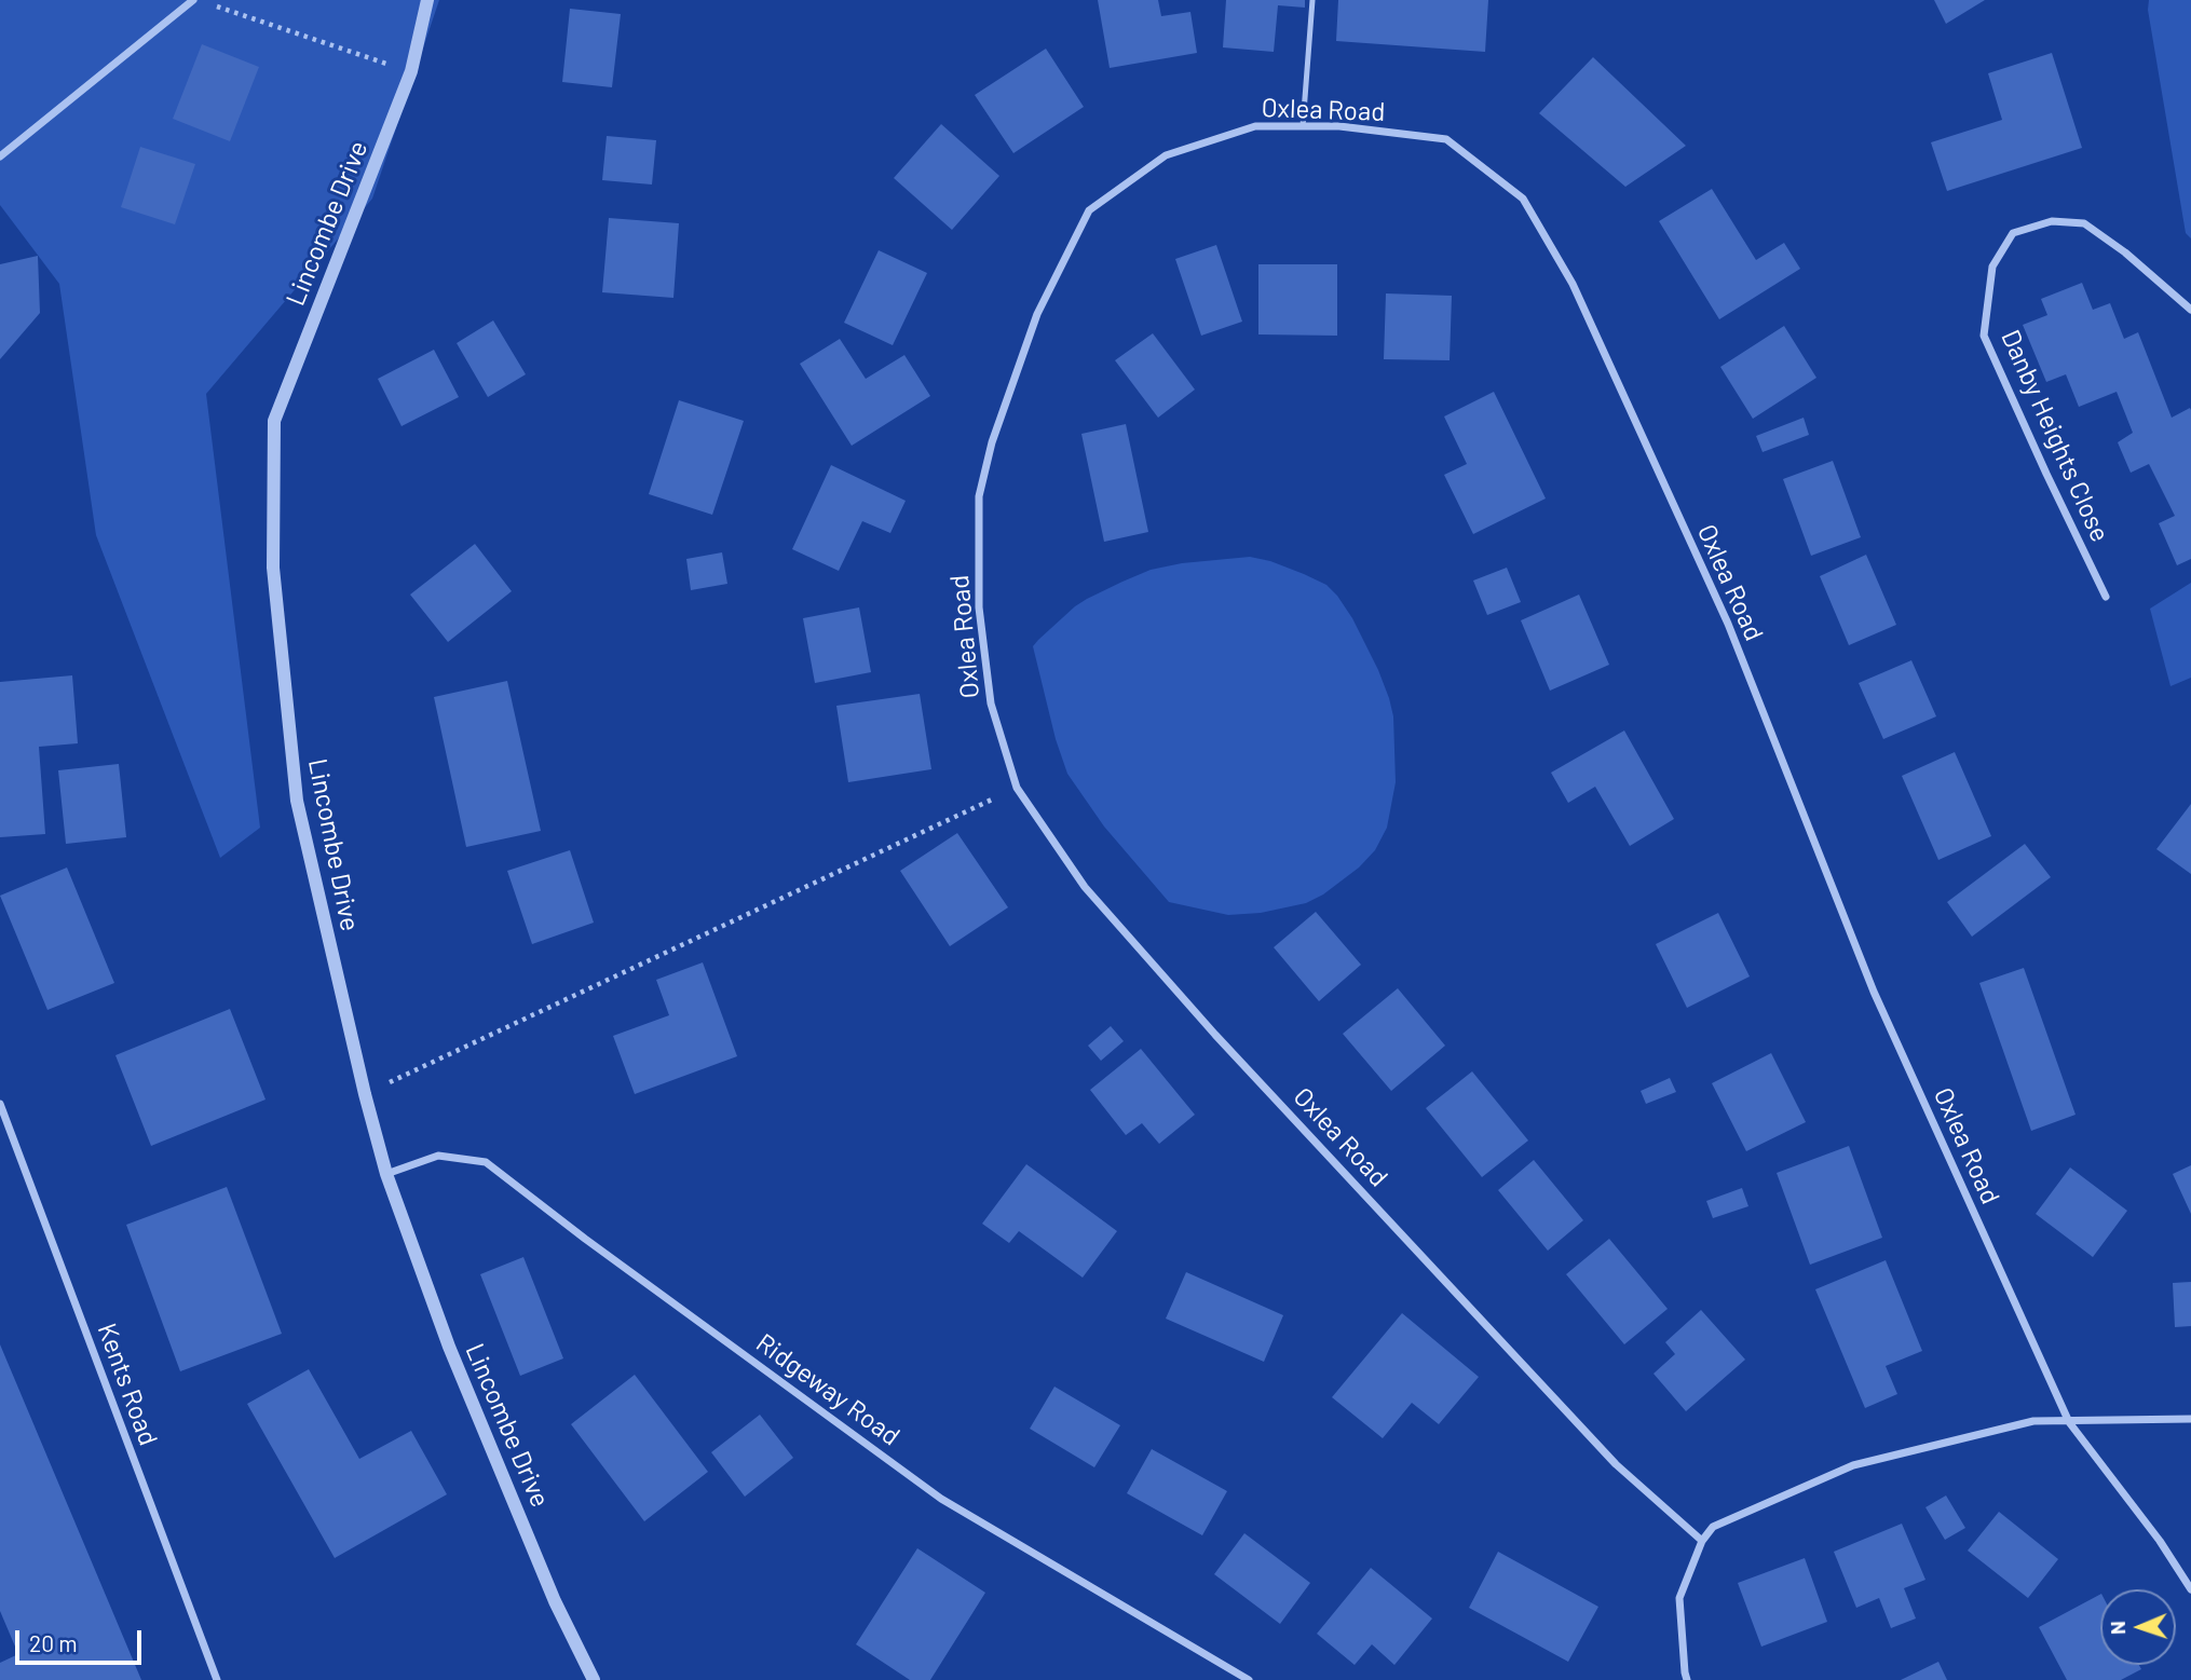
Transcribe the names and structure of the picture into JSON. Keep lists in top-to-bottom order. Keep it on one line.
{"streets":{"street":["Oxlea Road","Lincombe Drive","Danby Heights Close","Kents Road","Ridgeway Road"]},"crossings":[["Lincombe Drive","Ridgeway Road"]],"scale_bar":"20 m","north":"left"}
